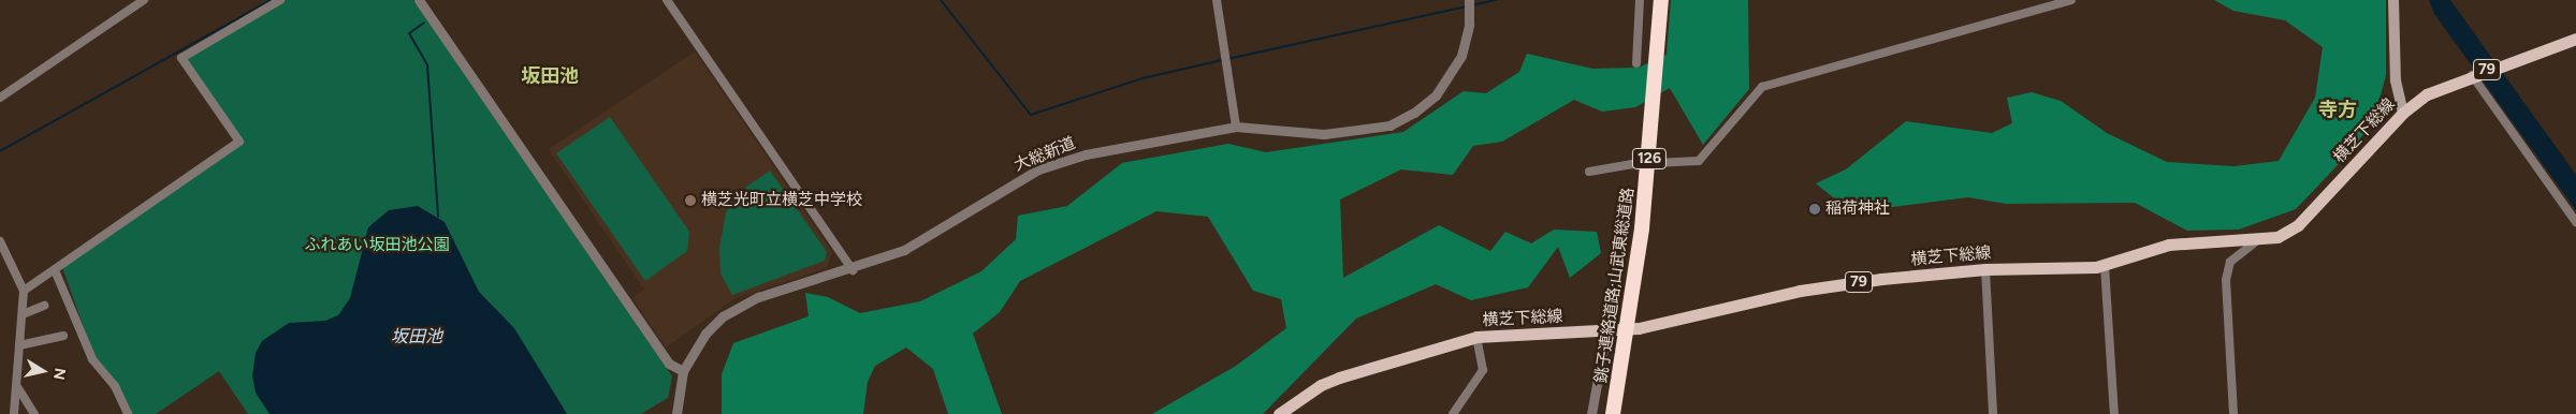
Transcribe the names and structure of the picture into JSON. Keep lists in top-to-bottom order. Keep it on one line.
{"streets":{"highway":["126","銚子連絡道路;山武東総道路"],"main road":["79","横芝下総線"],"street":["大総新道"]},"districts":["坂田池","寺方"],"water":["坂田池"],"parks":["ふれあい坂田池公園"],"places":["横芝光町立横芝中学校","稲荷神社"],"north":"right"}
